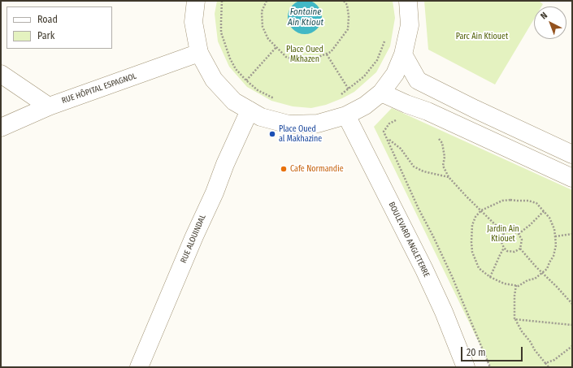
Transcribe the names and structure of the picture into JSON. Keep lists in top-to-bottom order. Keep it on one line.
{"streets":{"main road":["RUE HÔPITAL ESPAGNOL","RUE ALOUINDAL","BOULEVARD ANGLETERRE"]},"water":["Fontaine Ain Ktiout"],"parks":["Parc Ain Ktiouet","Place Oued Mkhazen","Jardin Ain Ktiouet"],"places":["Place Oued al Makhazine","Cafe Normandie"],"legend":["Road","Park"],"scale_bar":"20 m","north":"top left"}
